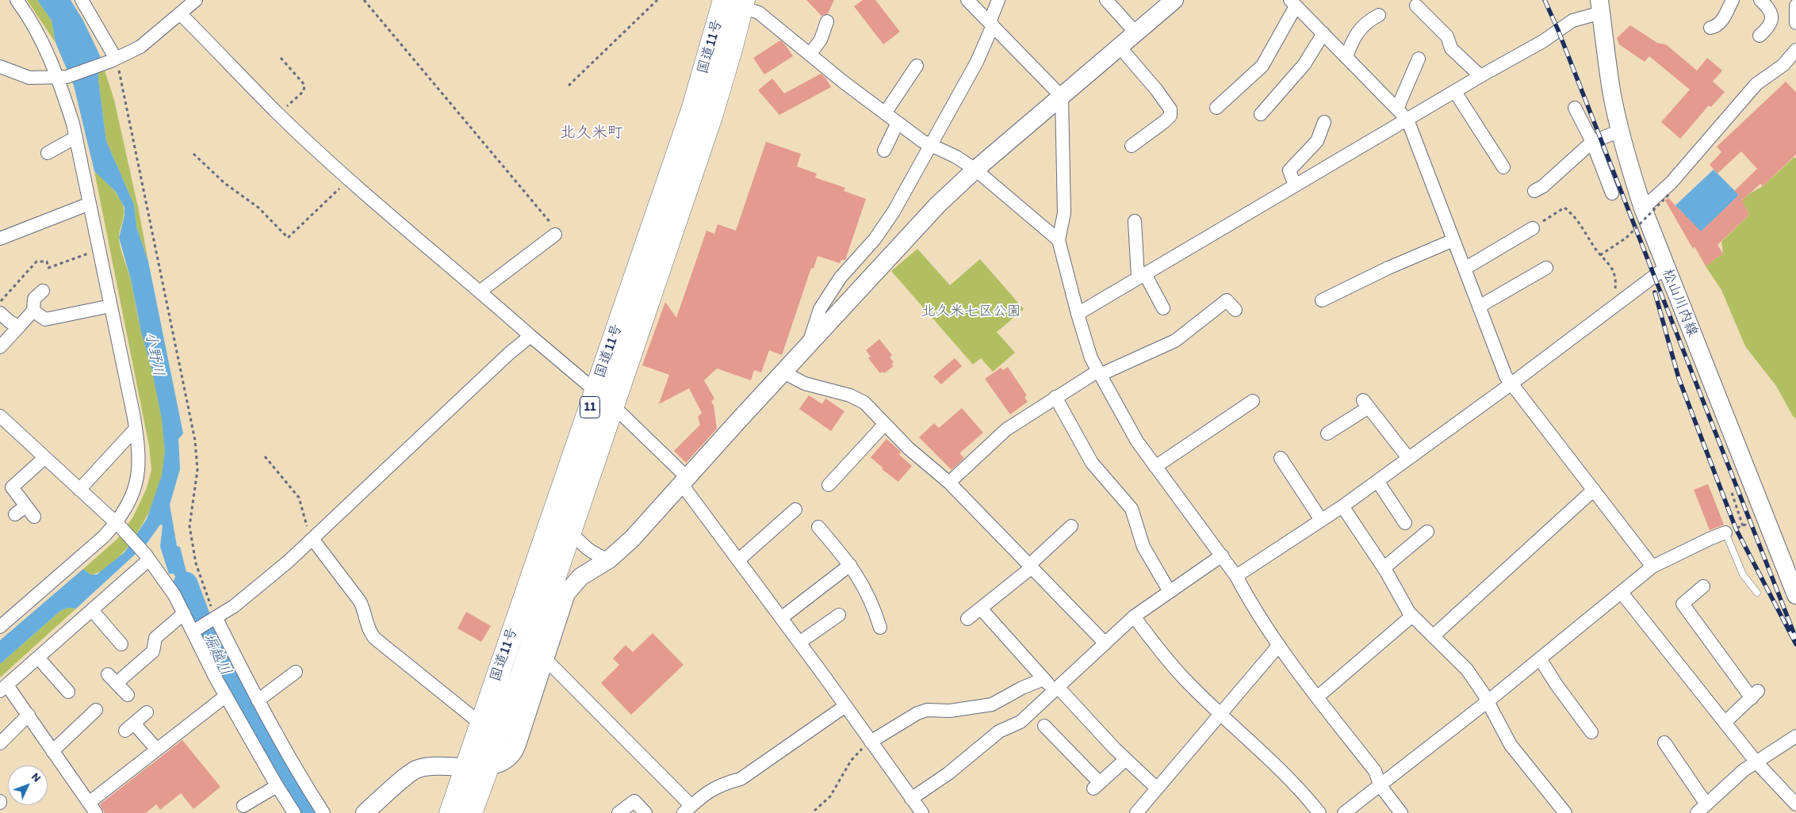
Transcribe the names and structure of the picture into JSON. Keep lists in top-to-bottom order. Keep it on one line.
{"streets":{"highway":["国道11号","11"],"street":["松山川内線"]},"districts":["北久米町"],"water":["小野川","堀越川"],"parks":["北久米七区公園"],"north":"top right"}
